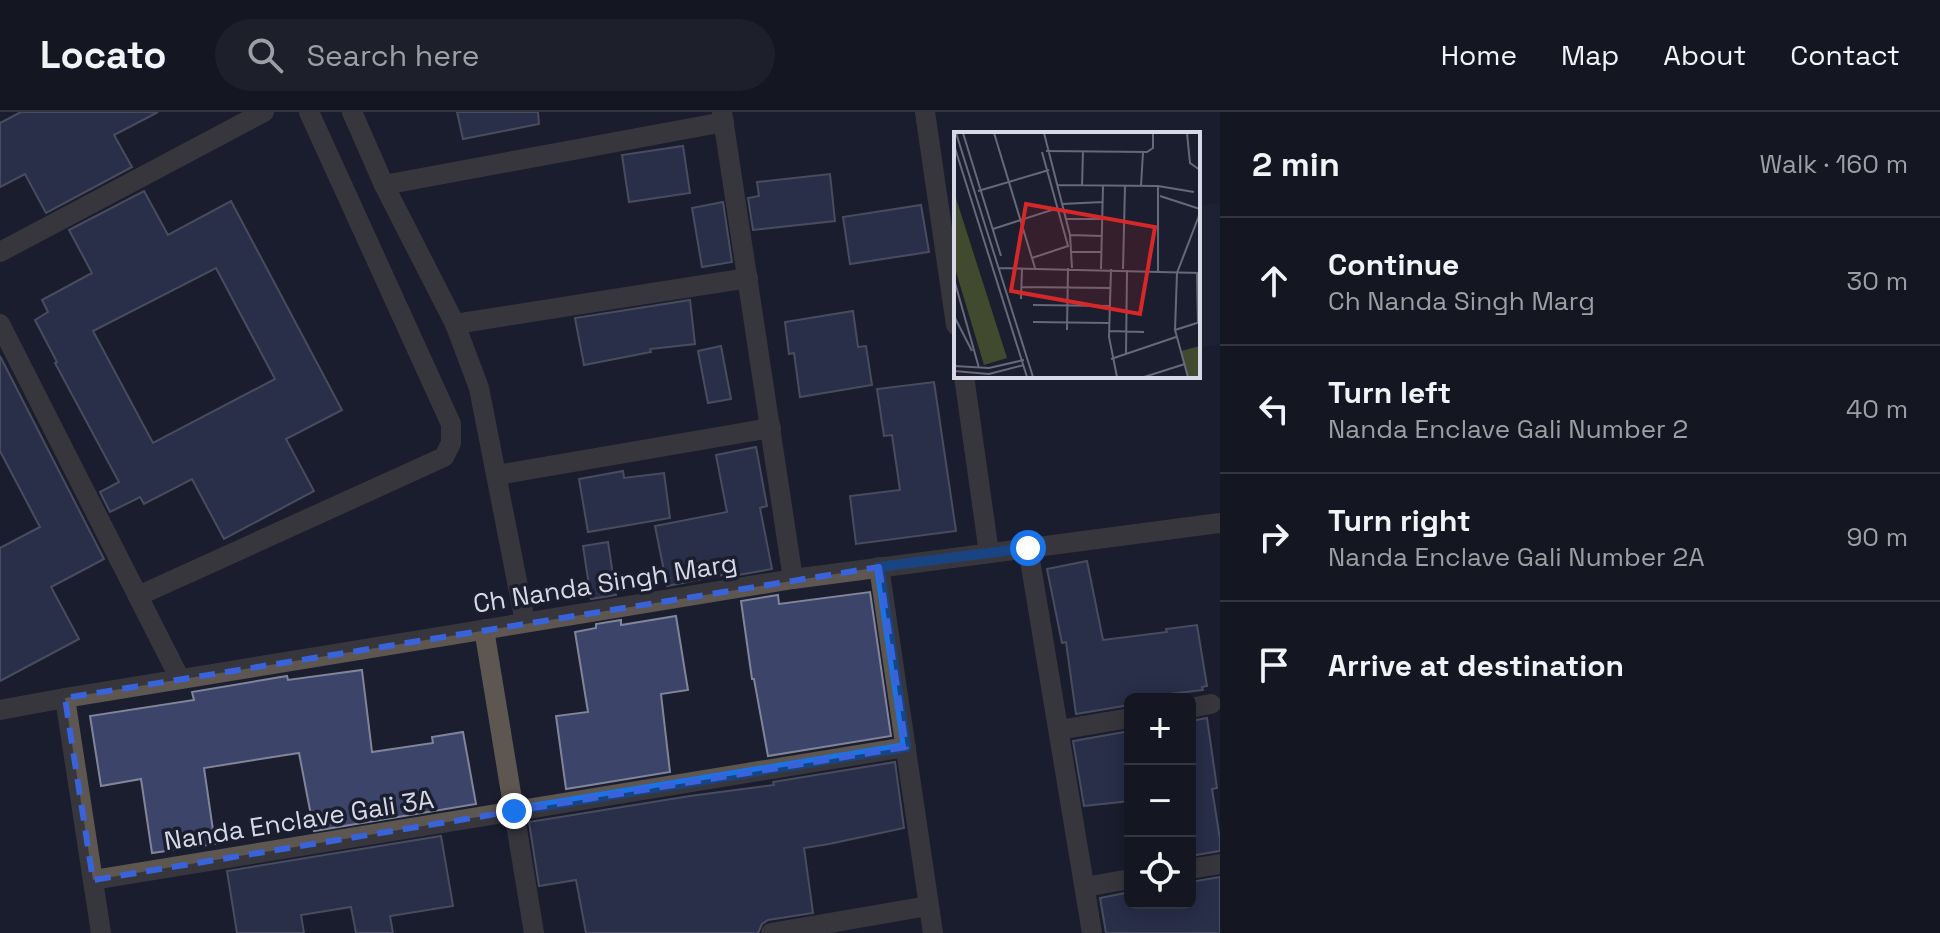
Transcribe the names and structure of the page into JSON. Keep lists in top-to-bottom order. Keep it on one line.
{"streets":{"street":["Ch Nanda Singh Marg","Nanda Enclave Gali 3A"]},"page":{"header":"Locato","search":"Search here","nav":["Home","Map","About","Contact"],"heading":["2 min","Walk · 160 m"],"list":[["Continue","Ch Nanda Singh Marg","30 m"],["Turn left","Nanda Enclave Gali Number 2","40 m"],["Turn right","Nanda Enclave Gali Number 2A","90 m"],"Arrive at destination"],"map_buttons":["+","−"]}}
